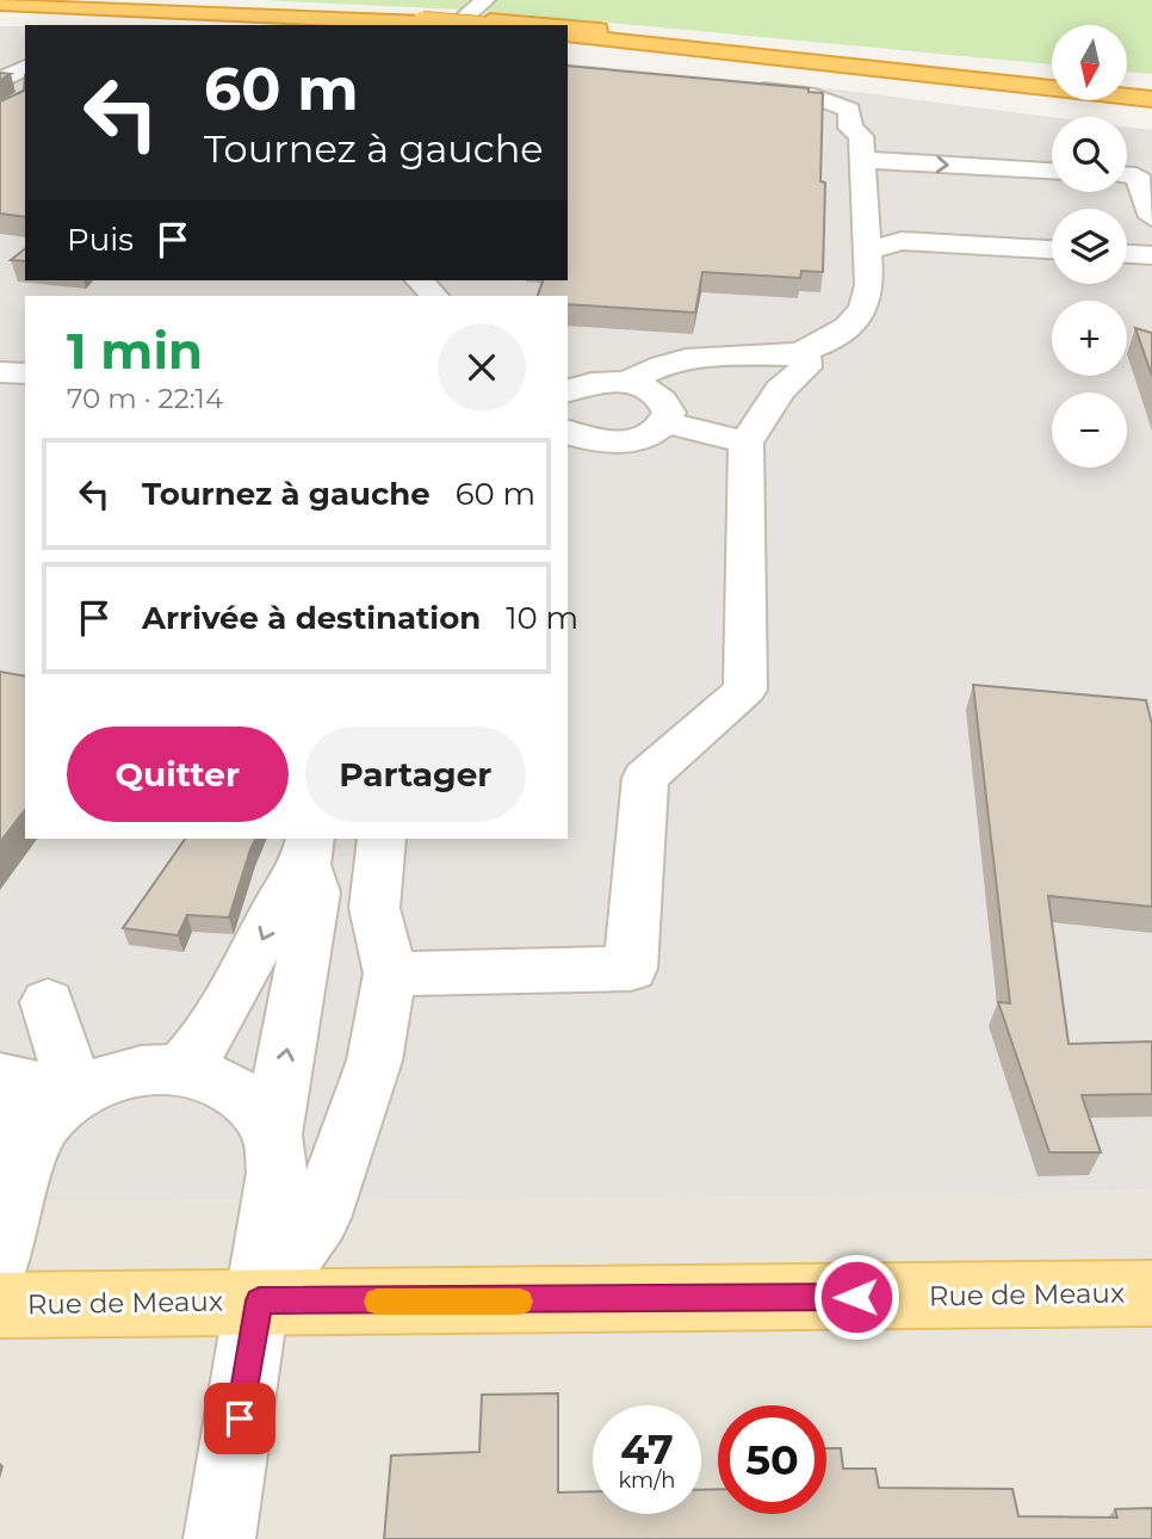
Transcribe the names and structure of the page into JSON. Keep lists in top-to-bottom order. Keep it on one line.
{"streets":{"main road":["Rue de Meaux"]},"north":"bottom","page":{"map_buttons":["+","−"],"turn":["60 m","Tournez à gauche"],"then":"Puis","heading":["1 min","70 m · 22:14"],"list":[{"name":"Tournez à gauche","value":"60 m"},{"name":"Arrivée à destination","value":"10 m"}],"buttons":["Quitter","Partager"],"speed":"47 km/h","limit":"50"}}
